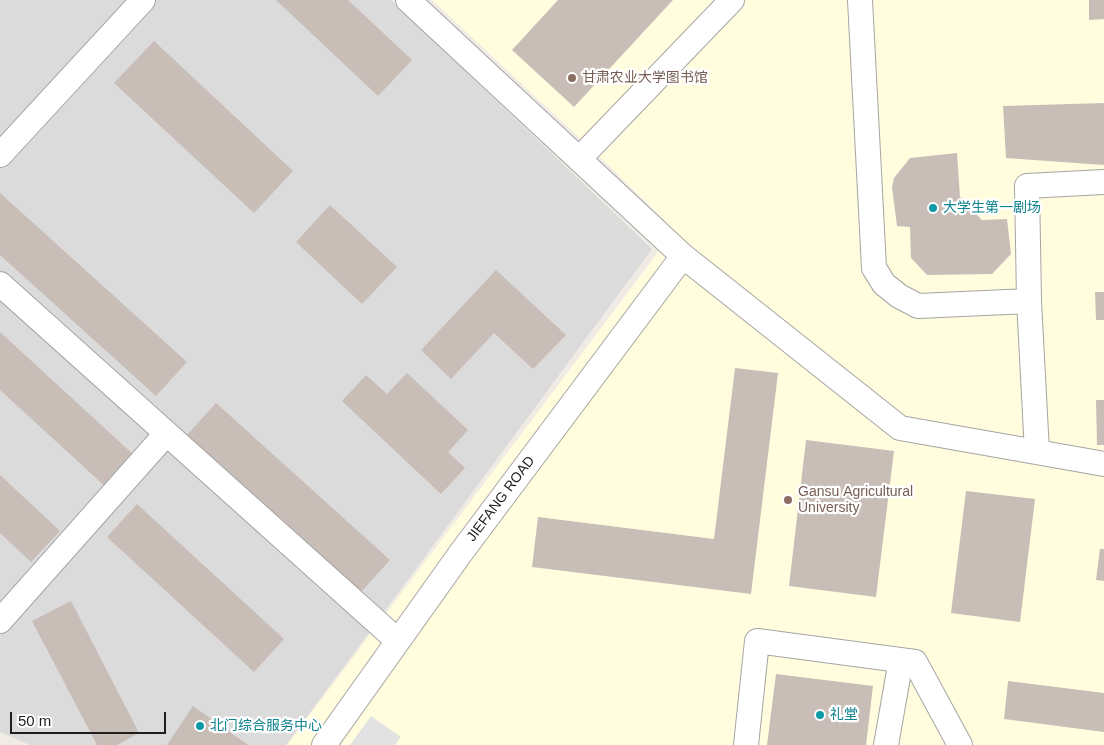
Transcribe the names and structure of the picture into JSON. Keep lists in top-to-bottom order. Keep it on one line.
{"streets":{"street":["JIEFANG ROAD"]},"places":["甘肃农业大学图书馆","大学生第一剧场","Gansu Agricultural University","礼堂","北门综合服务中心"],"scale_bar":"50 m"}
